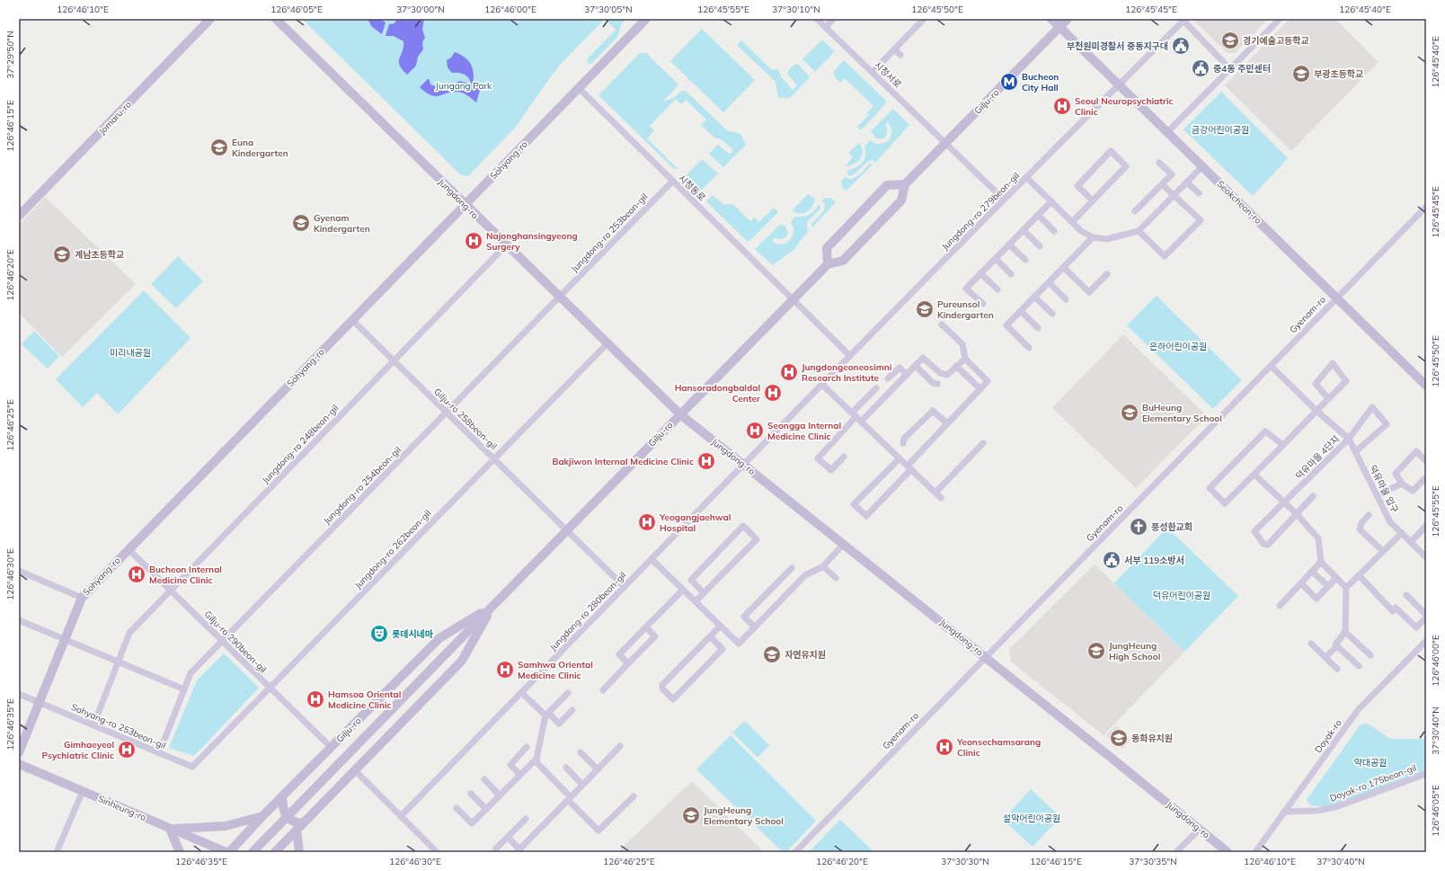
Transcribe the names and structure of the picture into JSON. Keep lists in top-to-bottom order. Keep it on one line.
{"streets":{"street":["시청서로","Gilju-ro","Jomaru-ro","Sohyang-ro","시청동로","Jungdong-ro","Seokcheon-ro","Jungdong-ro 279beon-gil","Jungdong-ro 253beon-gil","Gyenam-ro","Gilju-ro 258beon-gil","Jungdong-ro 248beon-gil","덕유마을 4단지","Jungdong-ro 254beon-gil","덕유마을 입구","Jungdong-ro 262beon-gil","Jungdong-ro 280beon-gil","Gilju-ro 290beon-gil","Sohyang-ro 253beon-gil","Doyak-ro","Doyak-ro 175beon-gil","Sinheung-ro"]},"crossings":[["시청서로","Gilju-ro"],["시청서로","Jungdong-ro 279beon-gil"],["Gilju-ro","시청동로"],["Gilju-ro","Jungdong-ro"],["Gilju-ro","Seokcheon-ro"],["Gilju-ro","Gilju-ro 258beon-gil"],["Gilju-ro","Gilju-ro 290beon-gil"],["Sohyang-ro","시청동로"],["Sohyang-ro","Jungdong-ro"],["Sohyang-ro","Gilju-ro 258beon-gil"],["Sohyang-ro","Gilju-ro 290beon-gil"],["Sohyang-ro","Sohyang-ro 253beon-gil"],["시청동로","Jungdong-ro 279beon-gil"],["시청동로","Jungdong-ro 253beon-gil"],["Jungdong-ro","Jungdong-ro 279beon-gil"],["Jungdong-ro","Jungdong-ro 253beon-gil"],["Jungdong-ro","Gyenam-ro"],["Jungdong-ro","Jungdong-ro 248beon-gil"],["Jungdong-ro","Jungdong-ro 254beon-gil"],["Jungdong-ro","Jungdong-ro 262beon-gil"],["Jungdong-ro","Jungdong-ro 280beon-gil"],["Seokcheon-ro","Jungdong-ro 279beon-gil"],["Seokcheon-ro","Gyenam-ro"],["Jungdong-ro 279beon-gil","Jungdong-ro 280beon-gil"],["Jungdong-ro 253beon-gil","Jungdong-ro 254beon-gil"],["Gyenam-ro","덕유마을 4단지"],["Gilju-ro 258beon-gil","Jungdong-ro 248beon-gil"],["Gilju-ro 258beon-gil","Jungdong-ro 254beon-gil"],["Gilju-ro 258beon-gil","Jungdong-ro 262beon-gil"],["Gilju-ro 258beon-gil","Jungdong-ro 280beon-gil"],["Jungdong-ro 248beon-gil","Gilju-ro 290beon-gil"],["Jungdong-ro 248beon-gil","Sohyang-ro 253beon-gil"],["덕유마을 4단지","덕유마을 입구"],["Jungdong-ro 254beon-gil","Gilju-ro 290beon-gil"],["Jungdong-ro 254beon-gil","Sohyang-ro 253beon-gil"],["Jungdong-ro 262beon-gil","Gilju-ro 290beon-gil"],["Jungdong-ro 262beon-gil","Sohyang-ro 253beon-gil"],["Doyak-ro","Doyak-ro 175beon-gil"]],"parks":["Jungang Park","금강어린이공원","은하어린이공원","미리내공원","덕유어린이공원","약대공원","설악어린이공원"],"places":{"school or university":["경기예술고등학교","부광초등학교","Euna Kindergarten","Gyenam Kindergarten","계남초등학교","Pureunsol Kindergarten","BuHeung Elementary School","JungHeung High School","자연유치원","동화유치원","JungHeung Elementary School"],"public building":["부천원미경찰서 중동지구대","중4동 주민센터","서부 119소방서"],"metro station":["Bucheon City Hall"],"hospital":["Seoul Neuropsychiatric Clinic","Najonghansingyeong Surgery","Jungdongeoneosimni Research Institute","Hansoradongbaldal Center","Seongga Internal Medicine Clinic","Bakjiwon Internal Medicine Clinic","Yeogangjaehwal Hospital","Bucheon Internal Medicine Clinic","Samhwa Oriental Medicine Clinic","Hamsoa Oriental Medicine Clinic","Yeonsechamsarang Clinic","Gimhaeyeol Psychiatric Clinic"],"church":["풍성한교회"],"theatre":["롯데시네마"]},"coordinates":["126°46'10\"E","126°46'05\"E","37°30'00\"N","126°46'00\"E","37°30'05\"N","126°45'55\"E","37°30'10\"N","126°45'50\"E","126°45'45\"E","126°45'40\"E","37°29'50\"N","126°46'15\"E","126°46'20\"E","126°46'25\"E","126°46'30\"E","126°46'35\"E","37°30'40\"N","37°30'30\"N","37°30'35\"N"]}
